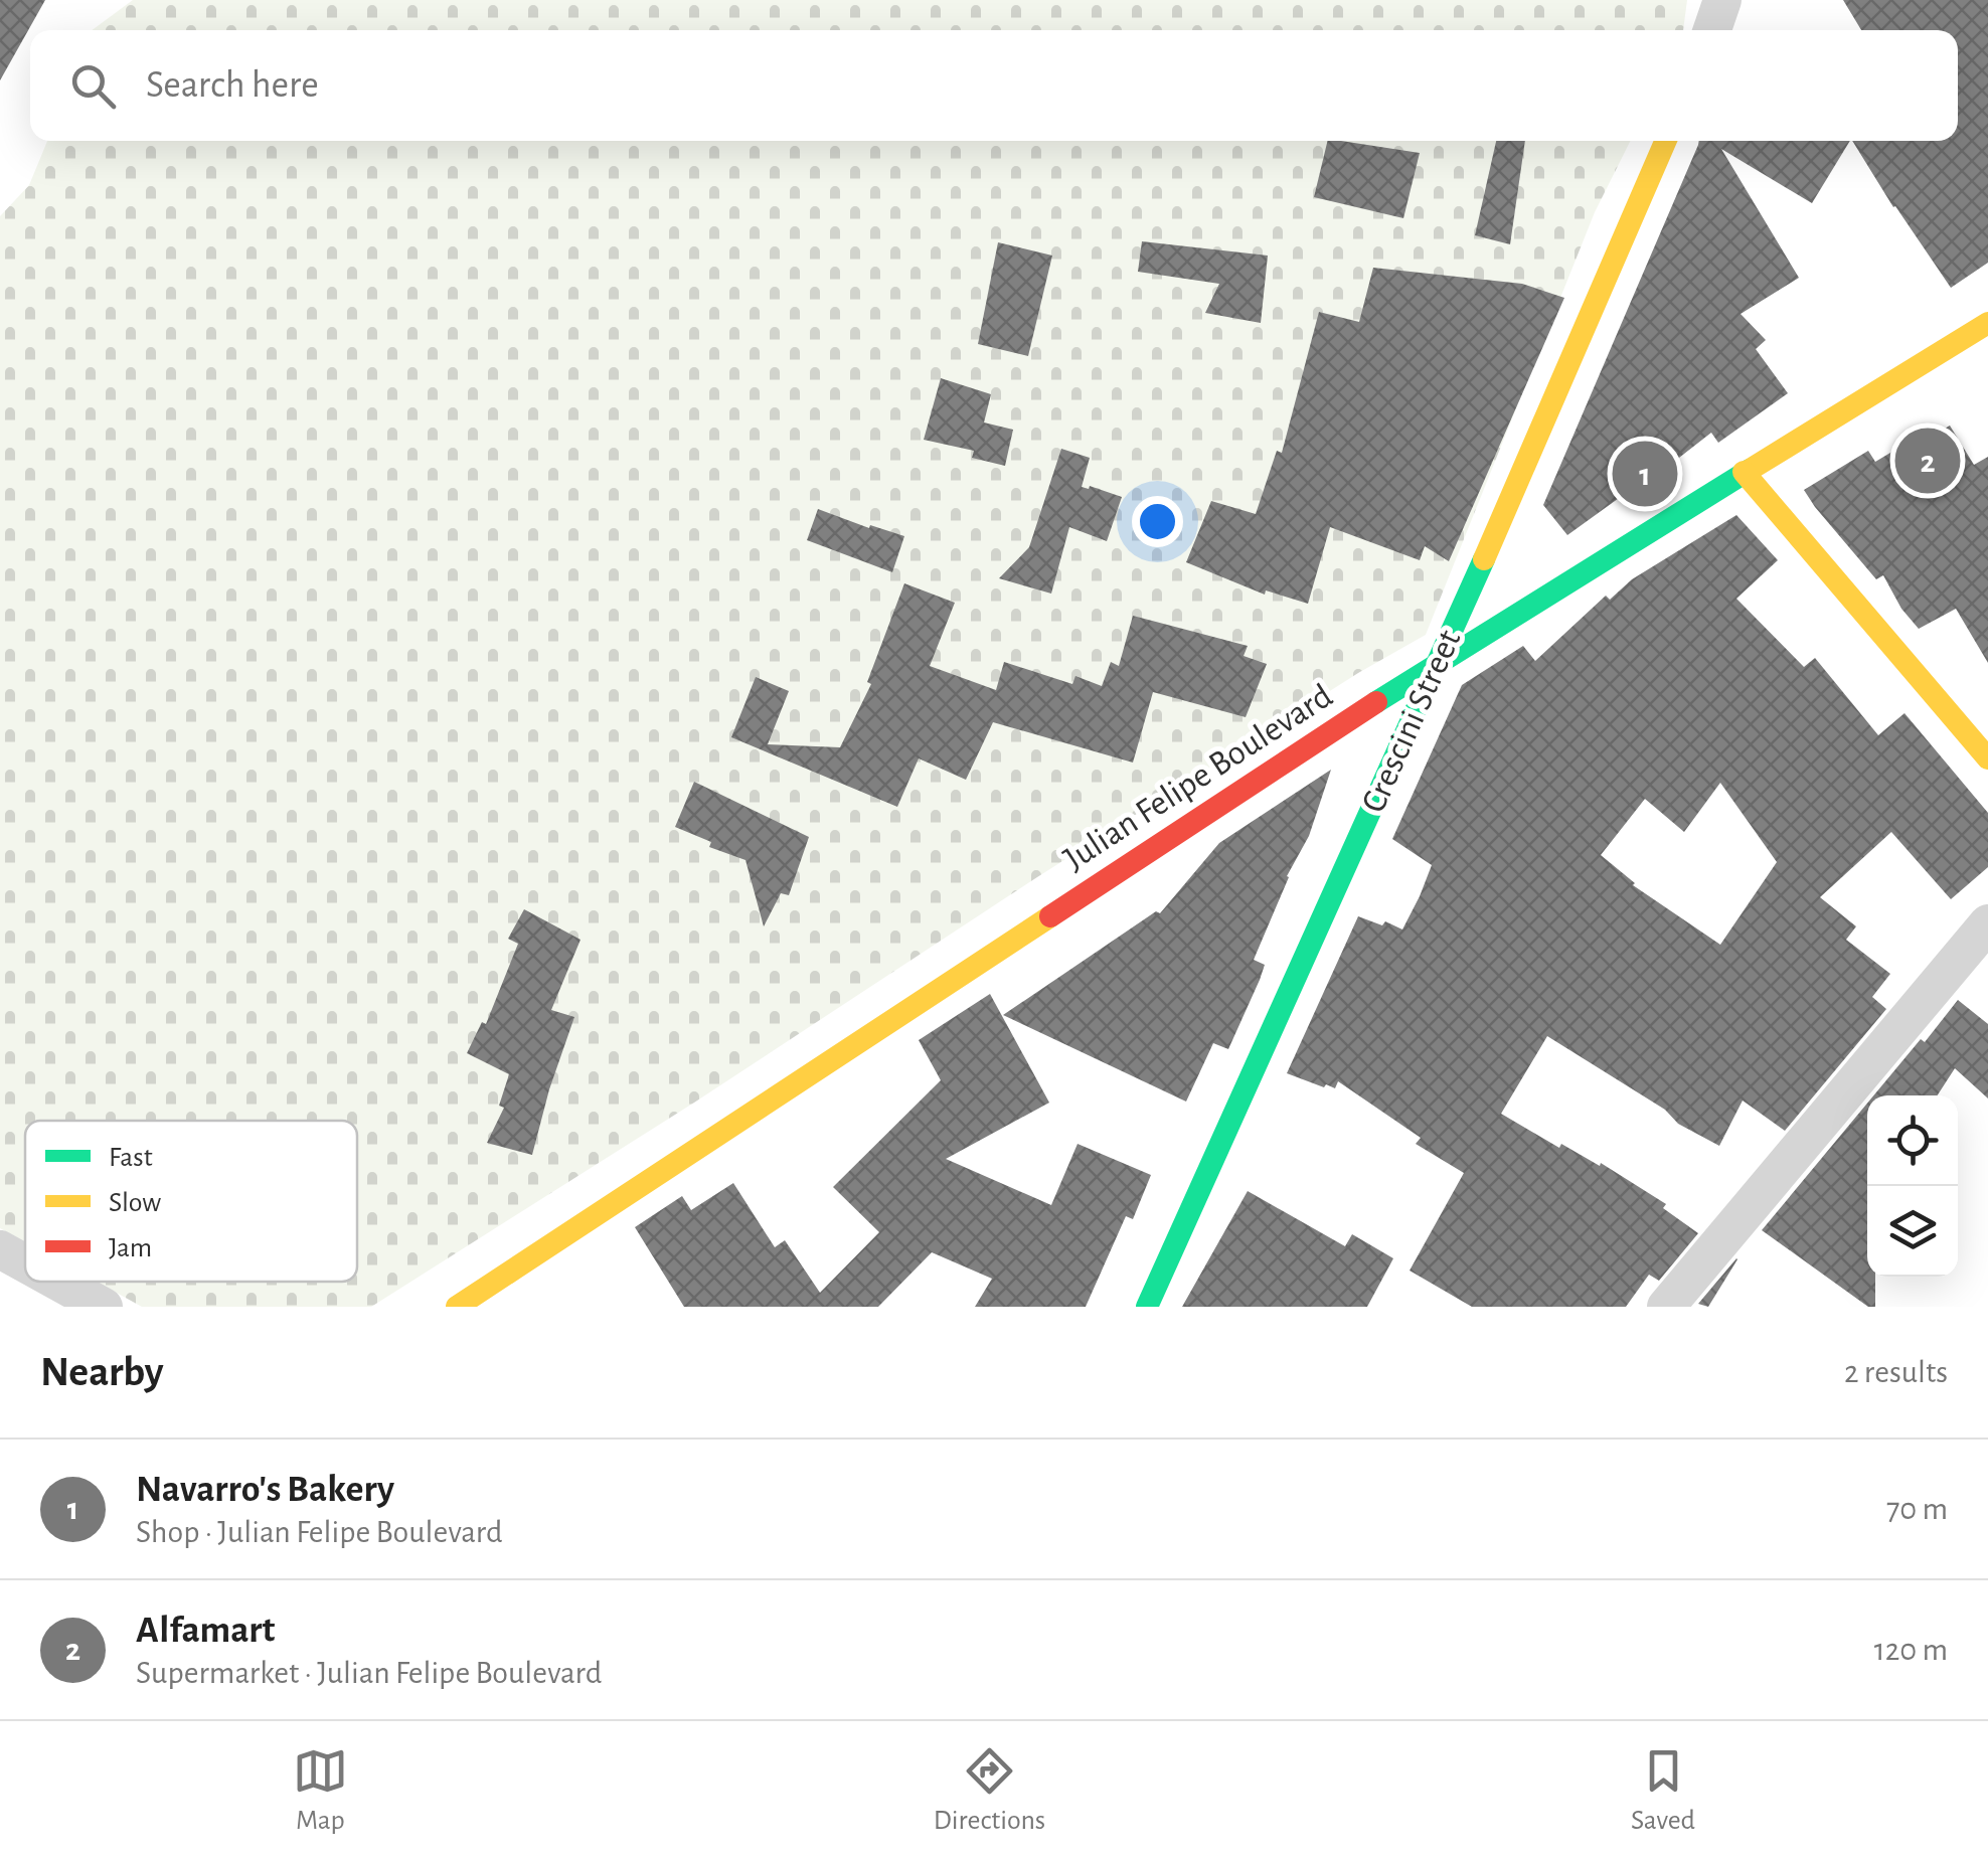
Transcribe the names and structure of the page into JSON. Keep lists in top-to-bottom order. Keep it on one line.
{"streets":{"main road":["Crescini Street","Julian Felipe Boulevard"]},"crossings":[["Crescini Street","Julian Felipe Boulevard"]],"legend":["Fast","Slow","Jam"],"page":{"search":"Search here","pins":["2","1"],"heading":["Nearby","2 results"],"list":[{"mark":"1","name":"Navarro's Bakery","note":"Shop · Julian Felipe Boulevard","value":"70 m"},{"mark":"2","name":"Alfamart","note":"Supermarket · Julian Felipe Boulevard","value":"120 m"}],"nav":["Map","Directions","Saved"]}}
